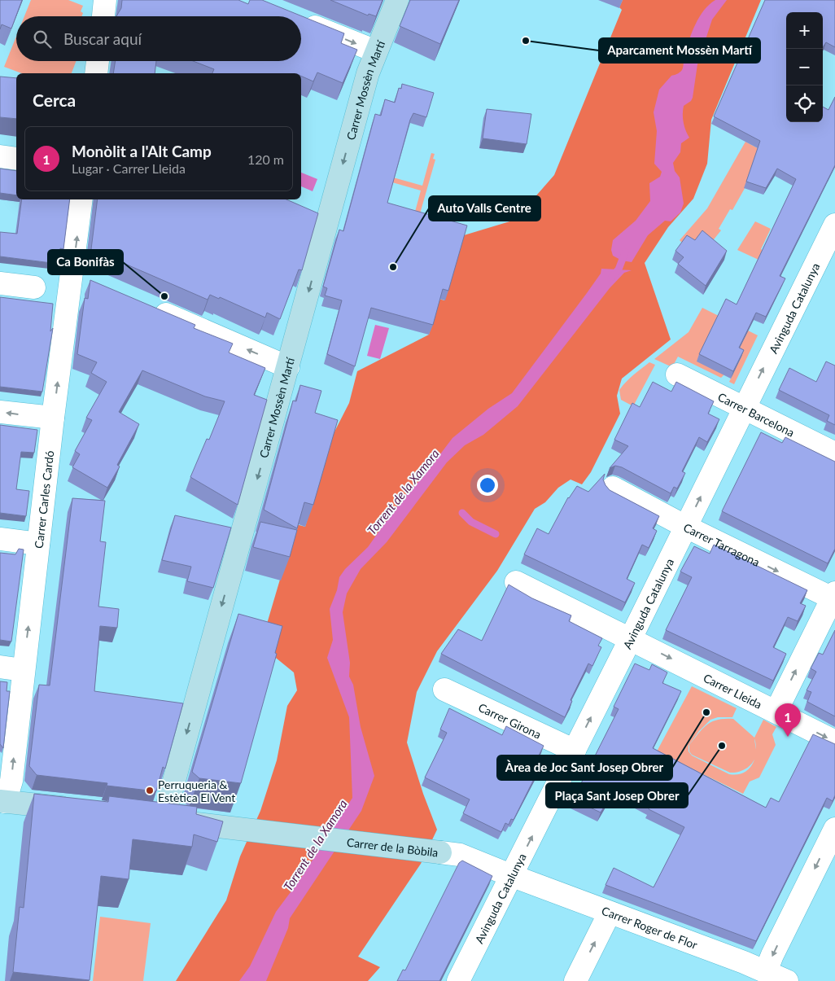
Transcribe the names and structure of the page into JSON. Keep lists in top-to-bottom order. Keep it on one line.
{"streets":{"street":["Carrer Mossèn Martí","Avinguda Catalunya","Carrer Barcelona","Carrer Carles Cardó","Carrer Tarragona","Carrer Lleida","Carrer Girona","Carrer de la Bòbila","Carrer Roger de Flor"]},"crossings":[["Carrer Mossèn Martí","Carrer de la Bòbila"],["Avinguda Catalunya","Carrer Barcelona"],["Avinguda Catalunya","Carrer Tarragona"],["Avinguda Catalunya","Carrer Lleida"],["Avinguda Catalunya","Carrer Girona"],["Avinguda Catalunya","Carrer de la Bòbila"],["Avinguda Catalunya","Carrer Roger de Flor"],["Carrer de la Bòbila","Carrer Roger de Flor"]],"one_way":["Carrer Mossèn Martí","Avinguda Catalunya","Carrer Carles Cardó","Carrer Tarragona","Carrer Lleida"],"water":["Torrent de la Xamora"],"places":["Aparcament Mossèn Martí","Auto Valls Centre","Ca Bonifàs","Àrea de Joc Sant Josep Obrer","Plaça Sant Josep Obrer","Perruqueria & Estètica El Vent"],"page":{"map_buttons":["+","−"],"search":"Buscar aquí","heading":"Cerca","list":[{"mark":"1","name":"Monòlit a l'Alt Camp","note":"Lugar · Carrer Lleida","value":"120 m"}],"pins":"1"}}
